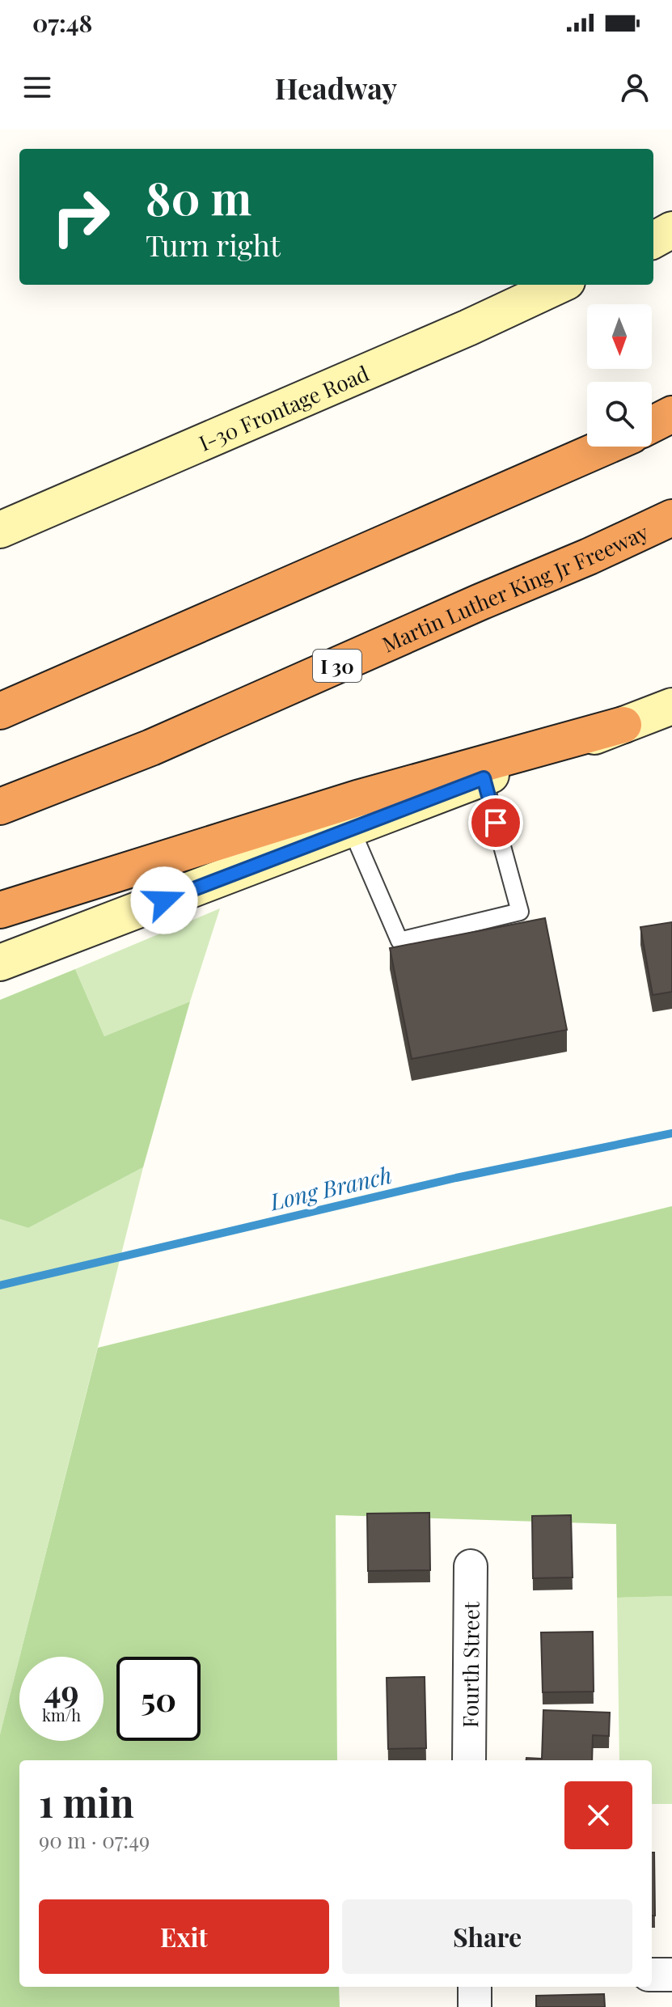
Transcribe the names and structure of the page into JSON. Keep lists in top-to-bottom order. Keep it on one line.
{"streets":{"highway":["Martin Luther King Jr Freeway","I 30"],"main road":["I-30 Frontage Road"],"street":["Fourth Street"]},"water":["Long Branch"],"north":"bottom","page":{"status":"07:48","header":"Headway","turn":["80 m","Turn right"],"speed":"49 km/h","limit":"50","heading":["1 min","90 m · 07:49"],"buttons":["Exit","Share"]}}
